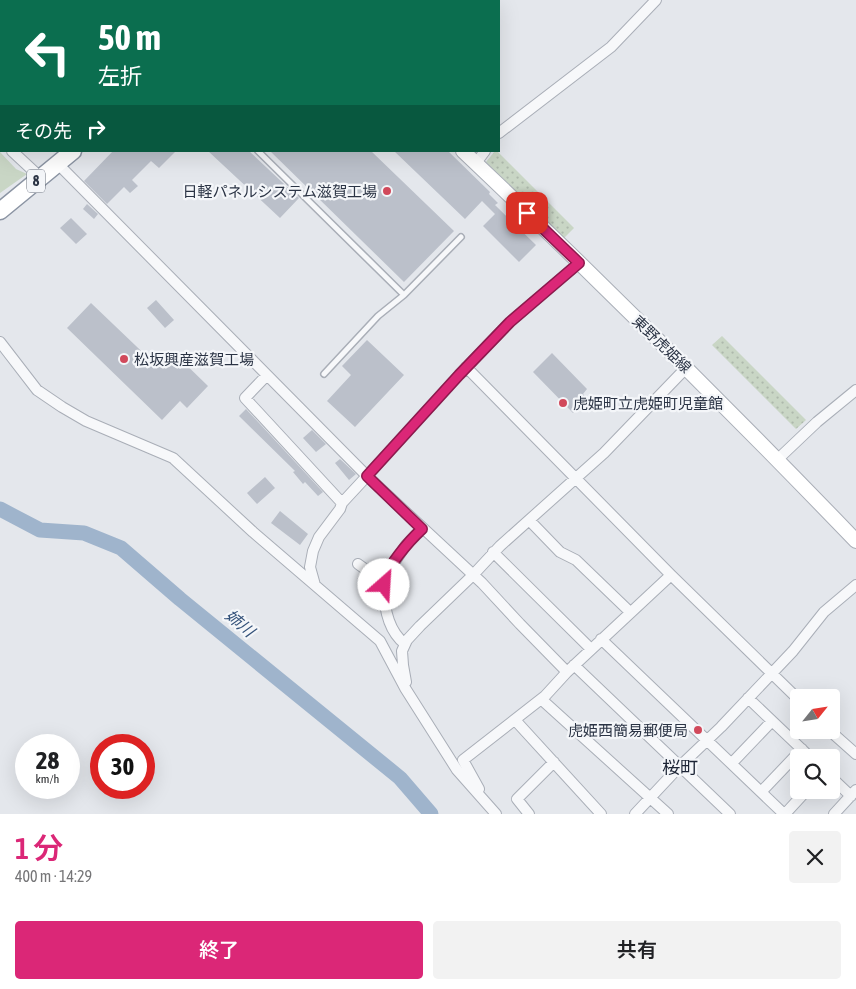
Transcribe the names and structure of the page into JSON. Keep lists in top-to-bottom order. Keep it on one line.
{"streets":{"highway":["8"],"main road":["東野虎姫線"]},"districts":["桜町"],"water":["姉川"],"places":["日軽パネルシステム滋賀工場","松坂興産滋賀工場","虎姫町立虎姫町児童館","虎姫西簡易郵便局"],"north":"top right","page":{"turn":["50 m","左折"],"then":"その先","speed":"28 km/h","limit":"30","heading":["1 分","400 m · 14:29"],"buttons":["終了","共有"]}}
